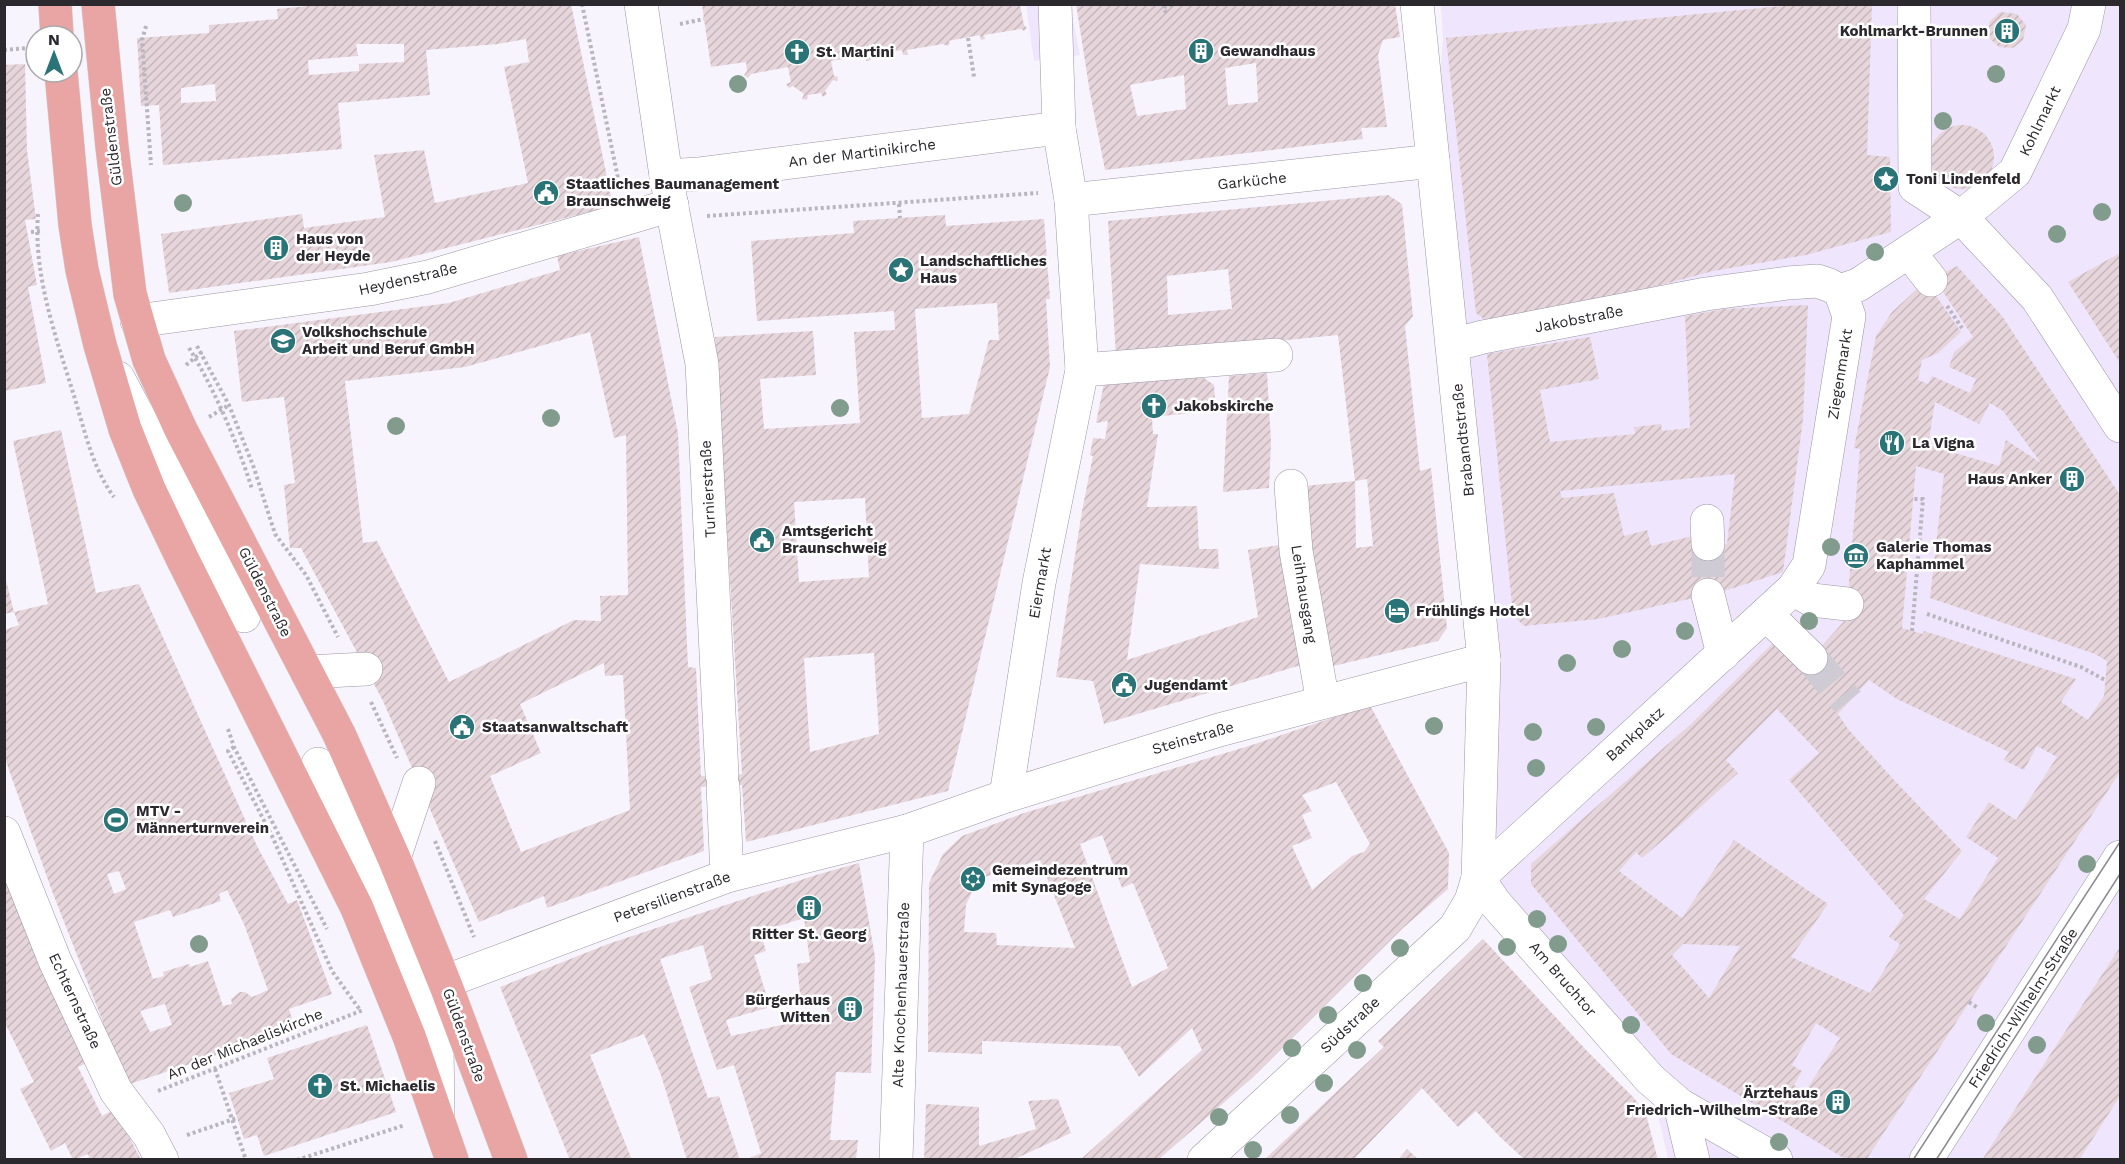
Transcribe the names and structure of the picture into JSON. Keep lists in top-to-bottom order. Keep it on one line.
{"streets":{"main road":["Güldenstraße"],"street":["Kohlmarkt","An der Martinikirche","Garküche","Heydenstraße","Jakobstraße","Ziegenmarkt","Brabandtstraße","Turnierstraße","Eiermarkt","Leihhausgang","Bankplatz","Steinstraße","Petersilienstraße","Am Bruchtor","Alte Knochenhauerstraße","Echternstraße","Friedrich-Wilhelm-Straße","Südstraße"],"path":["An der Michaeliskirche"]},"crossings":[["Güldenstraße","Heydenstraße"],["Güldenstraße","Petersilienstraße"],["An der Martinikirche","Heydenstraße"],["An der Martinikirche","Turnierstraße"],["Garküche","Brabandtstraße"],["Garküche","Eiermarkt"],["Heydenstraße","Turnierstraße"],["Jakobstraße","Ziegenmarkt"],["Jakobstraße","Brabandtstraße"],["Ziegenmarkt","Bankplatz"],["Brabandtstraße","Bankplatz"],["Brabandtstraße","Steinstraße"],["Brabandtstraße","Am Bruchtor"],["Brabandtstraße","Südstraße"],["Turnierstraße","Petersilienstraße"],["Eiermarkt","Steinstraße"],["Leihhausgang","Steinstraße"],["Bankplatz","Am Bruchtor"],["Bankplatz","Südstraße"],["Steinstraße","Petersilienstraße"],["Steinstraße","Alte Knochenhauerstraße"],["Petersilienstraße","Alte Knochenhauerstraße"],["Am Bruchtor","Südstraße"],["Echternstraße","An der Michaeliskirche"]],"places":{"building":["Kohlmarkt-Brunnen","Gewandhaus","Haus von der Heyde","Haus Anker","Ritter St. Georg","Bürgerhaus Witten","Ärztehaus Friedrich-Wilhelm-Straße"],"church":["St. Martini","Jakobskirche","St. Michaelis"],"place":["Toni Lindenfeld","Landschaftliches Haus"],"public building":["Staatliches Baumanagement Braunschweig","Amtsgericht Braunschweig","Jugendamt","Staatsanwaltschaft"],"school or university":["Volkshochschule Arbeit und Beruf GmbH"],"restaurant":["La Vigna"],"museum":["Galerie Thomas Kaphammel"],"hotel":["Frühlings Hotel"],"sports":["MTV - Männerturnverein"],"synagogue":["Gemeindezentrum mit Synagoge"]},"north":"top"}
